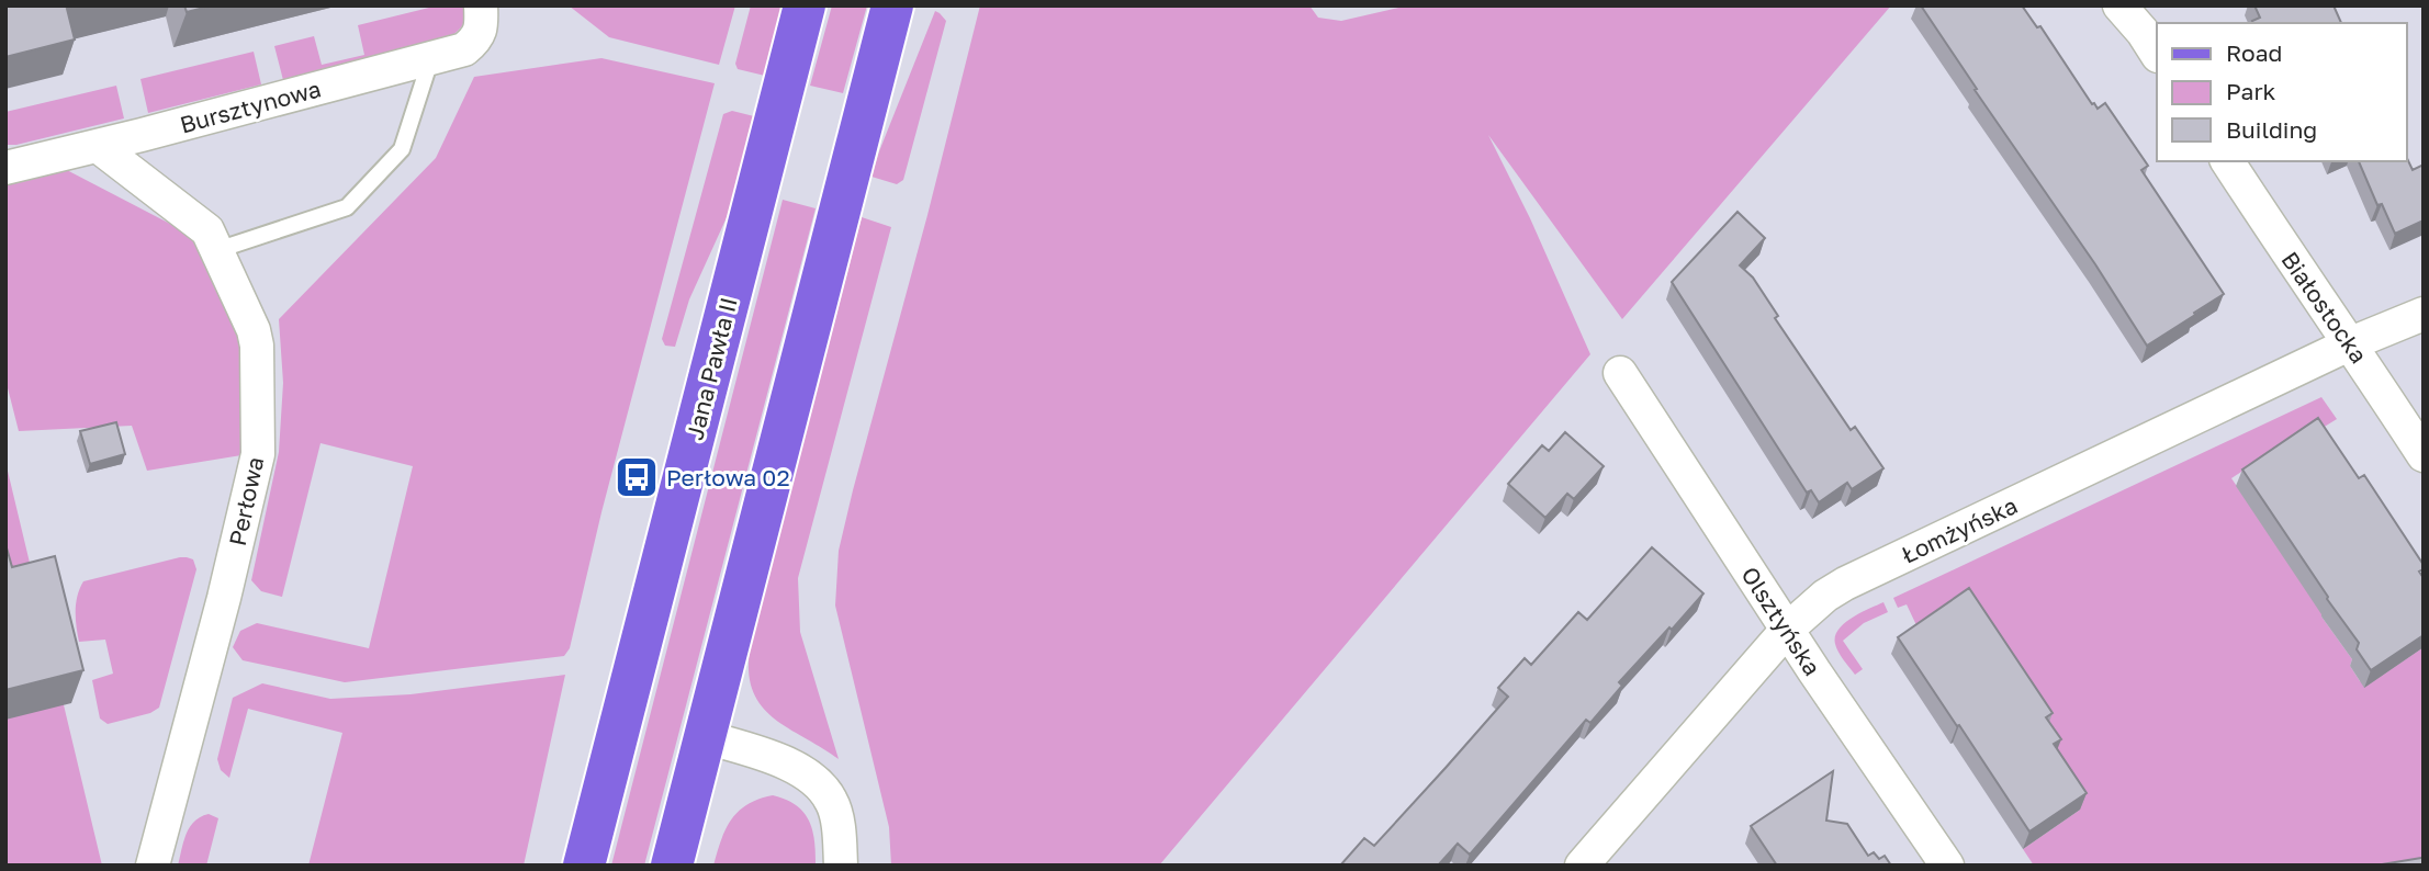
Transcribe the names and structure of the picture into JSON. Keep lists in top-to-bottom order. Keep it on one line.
{"streets":{"main road":["Jana Pawła II"],"street":["Bursztynowa","Białostocka","Perłowa","Łomżyńska","Olsztyńska"]},"crossings":[["Bursztynowa","Perłowa"],["Białostocka","Łomżyńska"],["Łomżyńska","Olsztyńska"]],"places":{"bus stop":["Perłowa 02"]},"legend":["Road","Park","Building"]}
